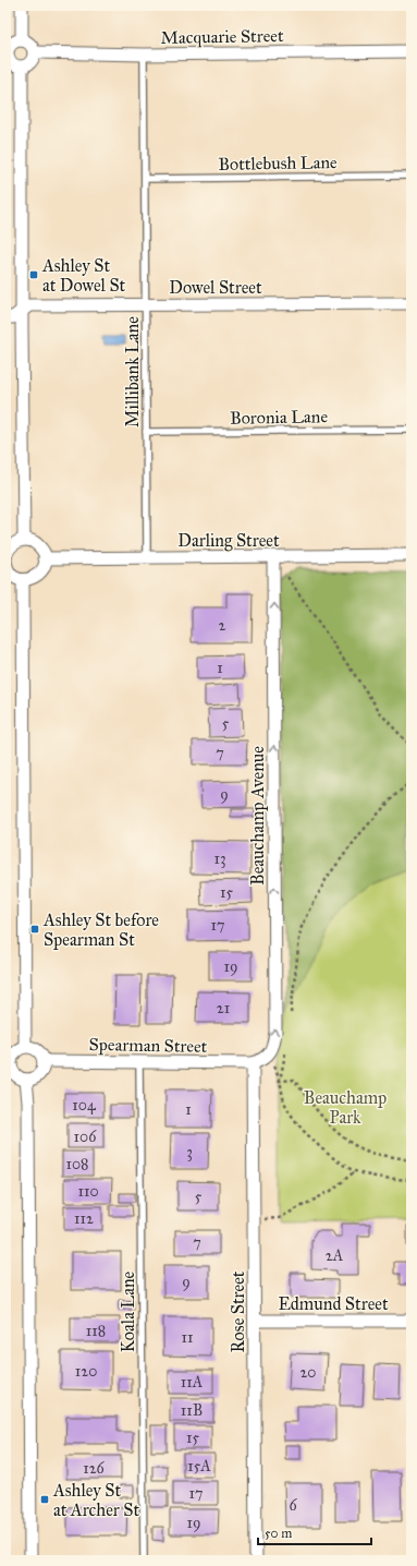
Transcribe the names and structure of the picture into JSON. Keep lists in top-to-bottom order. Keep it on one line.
{"streets":{"street":["Macquarie Street","Dowel Street","Darling Street","Beauchamp Avenue","Spearman Street","Edmund Street","Rose Street"],"lane":["Bottlebush Lane","Millibank Lane","Boronia Lane","Koala Lane"]},"crossings":[["Macquarie Street","Millibank Lane"],["Bottlebush Lane","Millibank Lane"],["Dowel Street","Millibank Lane"],["Millibank Lane","Boronia Lane"],["Millibank Lane","Darling Street"],["Darling Street","Beauchamp Avenue"],["Spearman Street","Koala Lane"],["Spearman Street","Rose Street"],["Edmund Street","Rose Street"]],"one_way":["Beauchamp Avenue"],"parks":["Beauchamp Park"],"places":{"transit":["Ashley St at Dowel St","Ashley St before Spearman St","Ashley St at Archer St"]},"house_numbers":["2","1","5","7","9","13","15","17","19","21","104","1","106","3","108","110","5","112","7","2A","9","118","11","120","20","11A","11B","15","15A","126","17","6","19"],"scale_bar":"50 m"}
